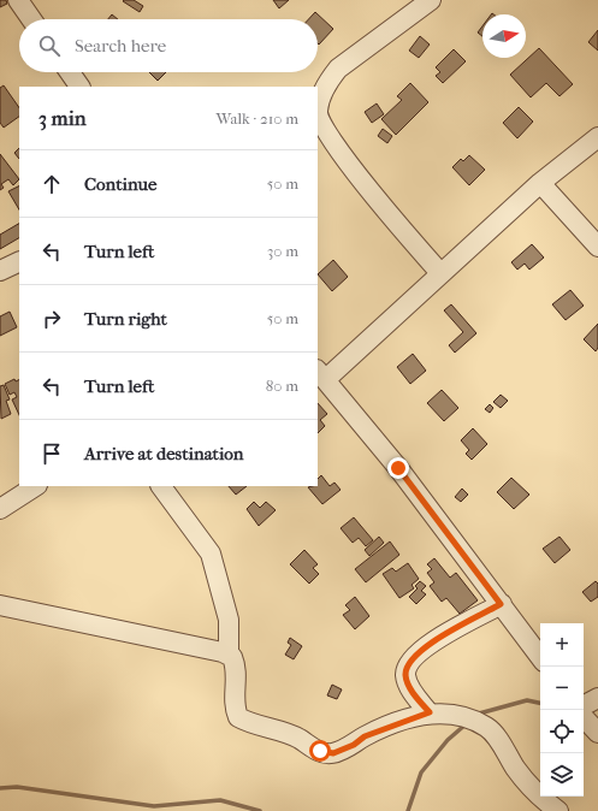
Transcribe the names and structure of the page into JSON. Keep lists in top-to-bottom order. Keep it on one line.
{"north":"right","page":{"search":"Search here","heading":["3 min","Walk · 210 m"],"list":[["Continue","50 m"],["Turn left","30 m"],["Turn right","50 m"],["Turn left","80 m"],"Arrive at destination"],"map_buttons":["+","−"]}}
